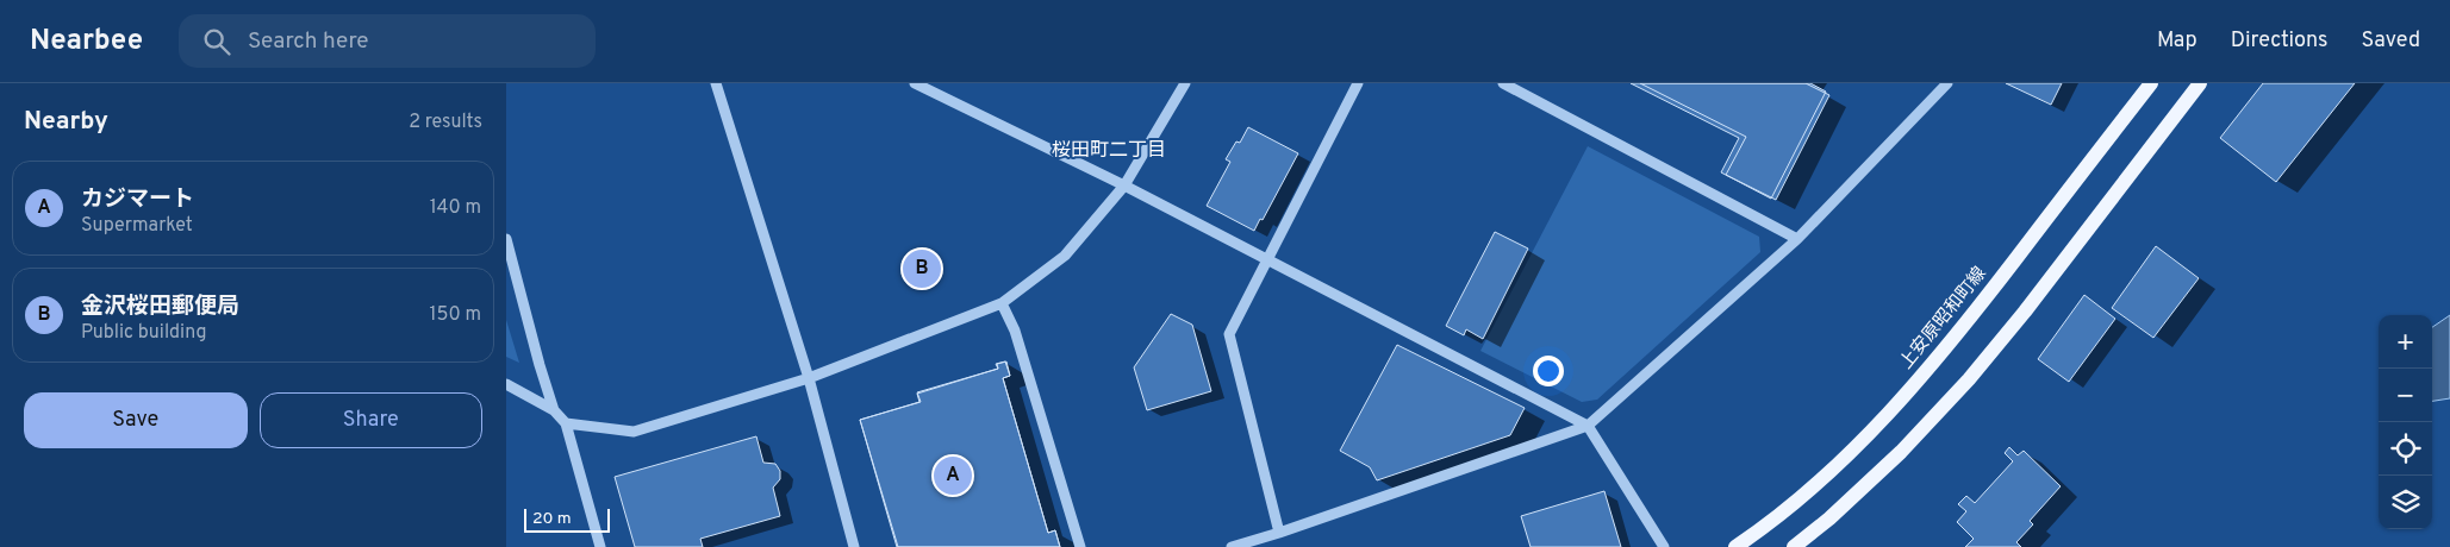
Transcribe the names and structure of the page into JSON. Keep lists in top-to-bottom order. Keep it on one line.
{"streets":{"main road":["上安原昭和町線"]},"districts":["桜田町二丁目"],"scale_bar":"20 m","page":{"header":"Nearbee","search":"Search here","nav":["Map","Directions","Saved"],"heading":["Nearby","2 results"],"list":[{"mark":"A","name":"カジマート","note":"Supermarket","value":"140 m"},{"mark":"B","name":"金沢桜田郵便局","note":"Public building","value":"150 m"}],"pins":["B","A"],"map_buttons":["+","−"],"buttons":["Save","Share"],"scale":"20 m"}}
